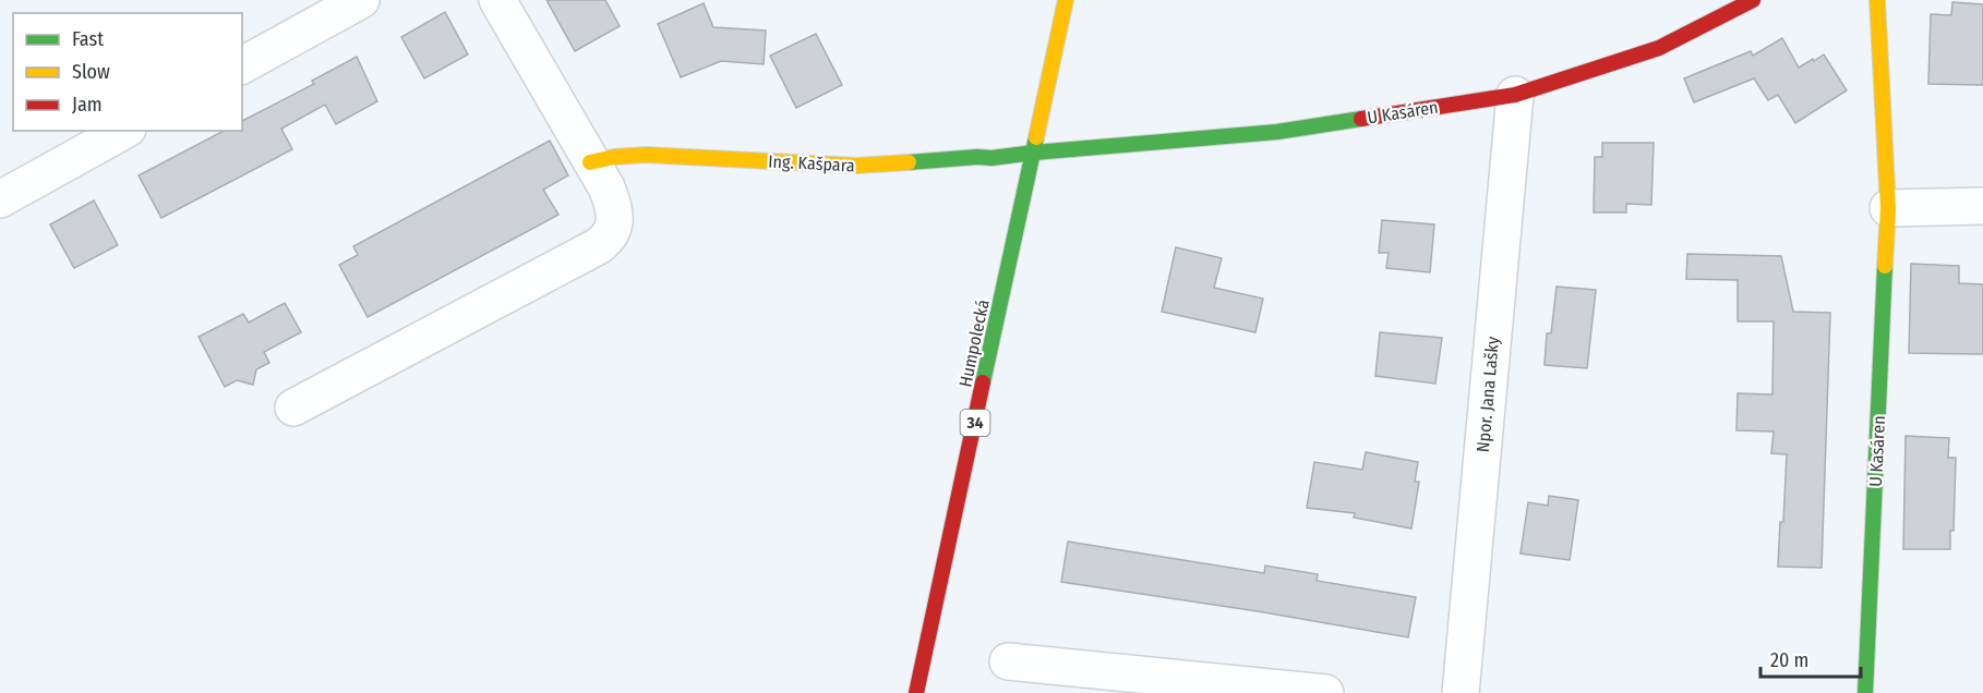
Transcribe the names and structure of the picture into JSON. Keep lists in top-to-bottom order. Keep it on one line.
{"streets":{"street":["U Kasáren","Ing. Kašpara","Humpolecká","Npor. Jana Lašky","34"]},"crossings":[["U Kasáren","Ing. Kašpara"],["U Kasáren","Humpolecká"],["U Kasáren","Npor. Jana Lašky"],["Ing. Kašpara","Humpolecká"]],"legend":["Fast","Slow","Jam"],"scale_bar":"20 m"}
